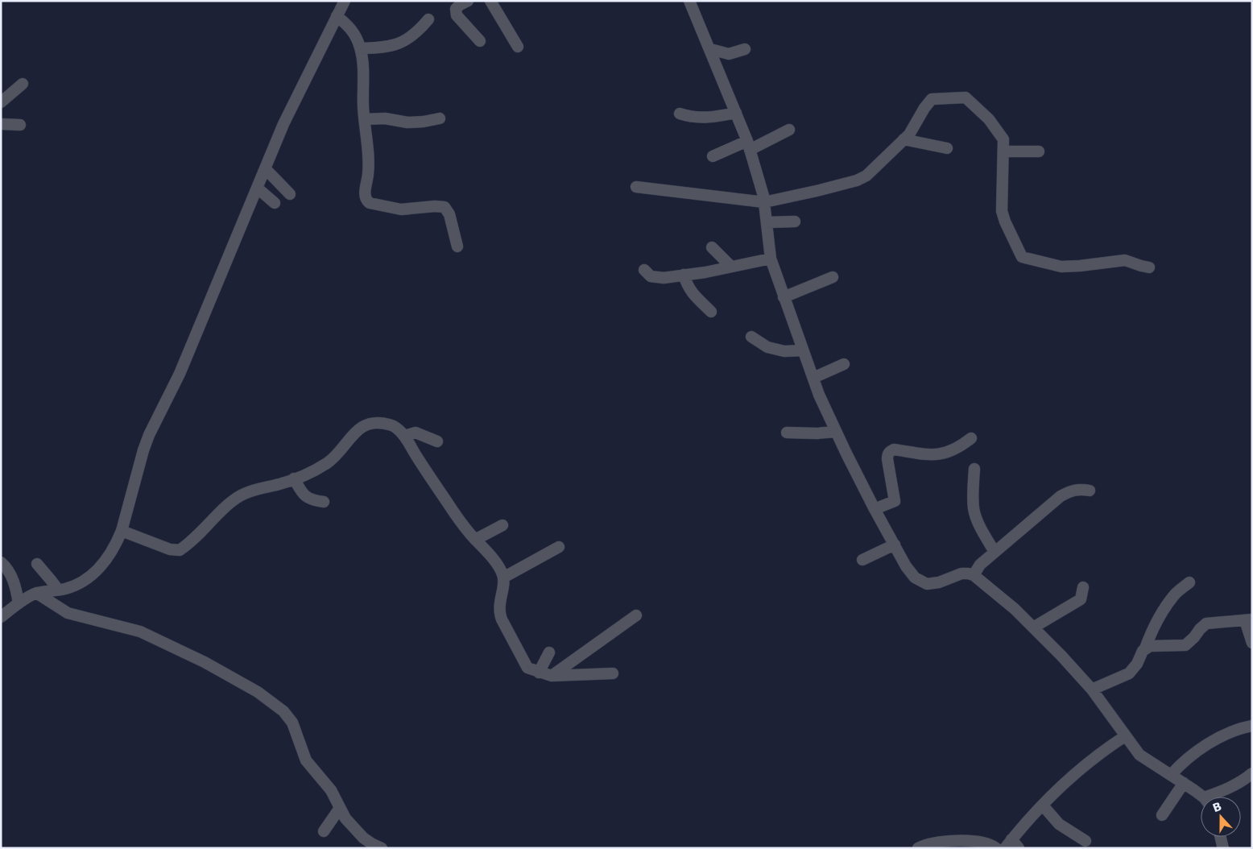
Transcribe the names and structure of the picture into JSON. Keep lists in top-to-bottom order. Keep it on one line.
{"north":"top"}
